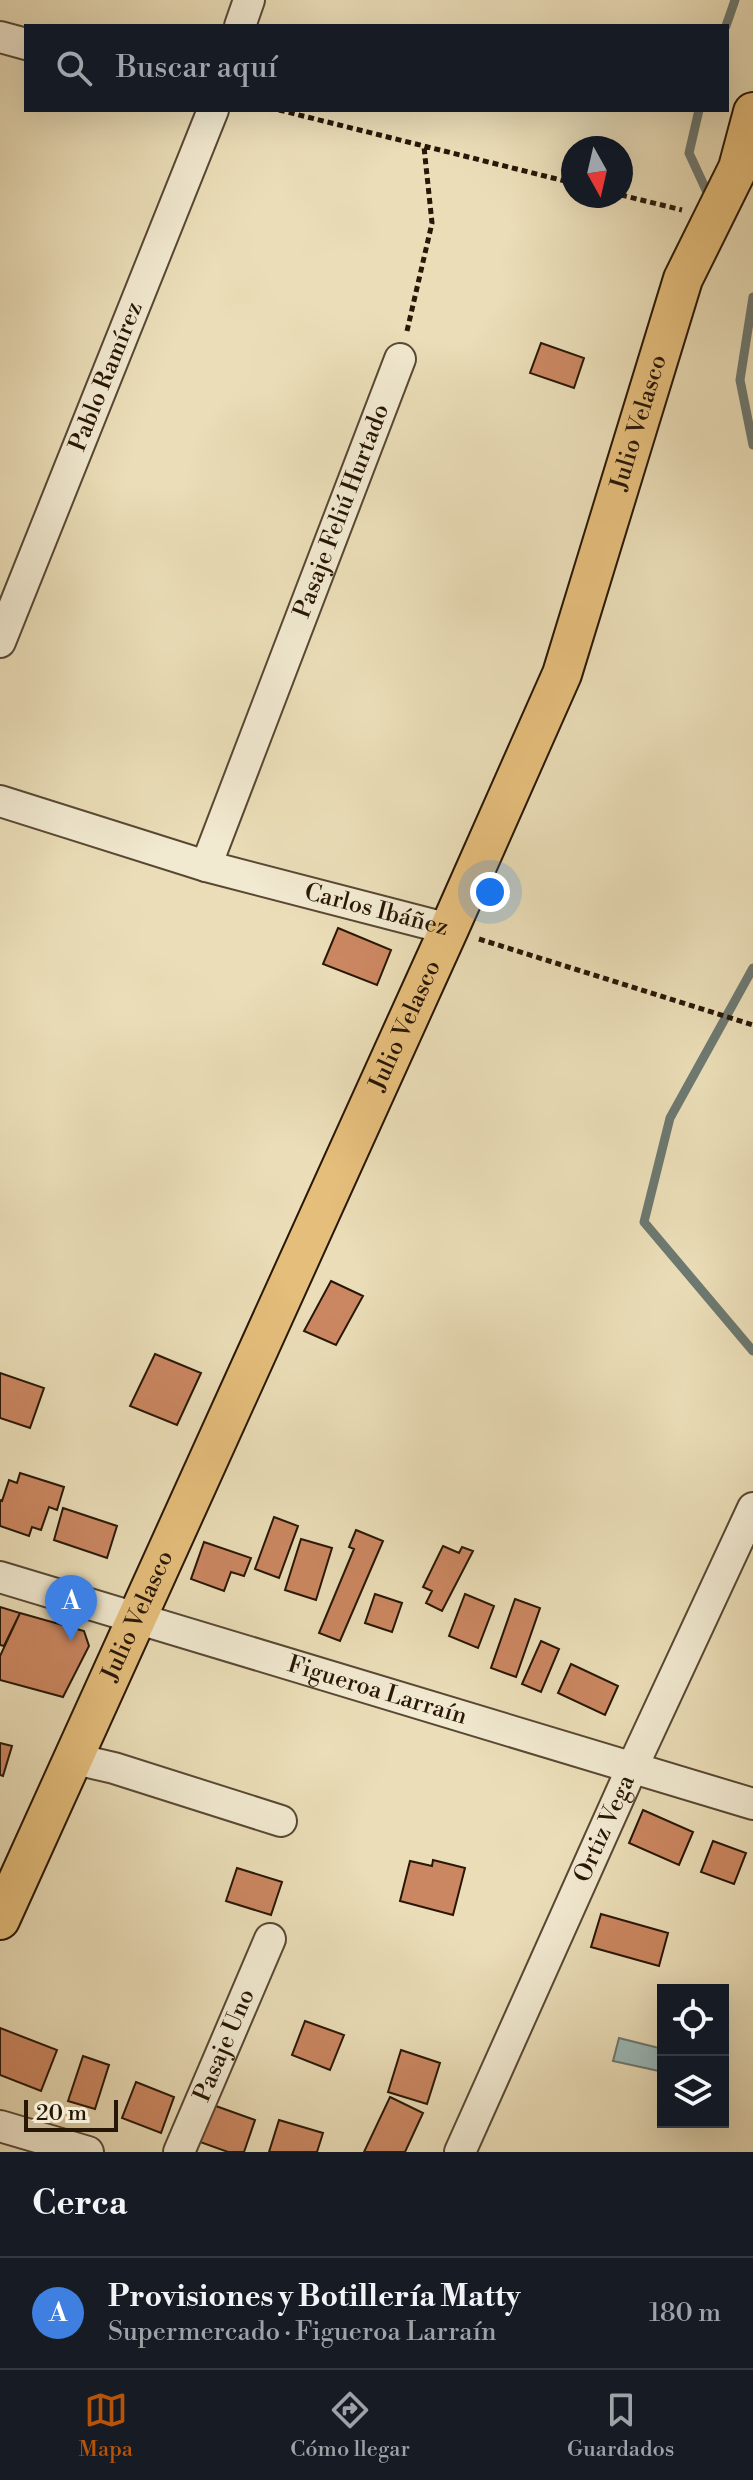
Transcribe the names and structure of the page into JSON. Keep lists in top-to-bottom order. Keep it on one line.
{"streets":{"main road":["Julio Velasco"],"street":["Pablo Ramírez","Pasaje Feliú Hurtado","Carlos Ibáñez","Figueroa Larraín","Ortiz Vega","Pasaje Uno"]},"crossings":[["Julio Velasco","Carlos Ibáñez"],["Julio Velasco","Figueroa Larraín"],["Pasaje Feliú Hurtado","Carlos Ibáñez"],["Figueroa Larraín","Ortiz Vega"]],"scale_bar":"20 m","north":"bottom","page":{"search":"Buscar aquí","pins":"A","scale":"20 m","heading":"Cerca","list":[{"mark":"A","name":"Provisiones y Botillería Matty","note":"Supermercado · Figueroa Larraín","value":"180 m"}],"nav":["Mapa","Cómo llegar","Guardados"]}}
